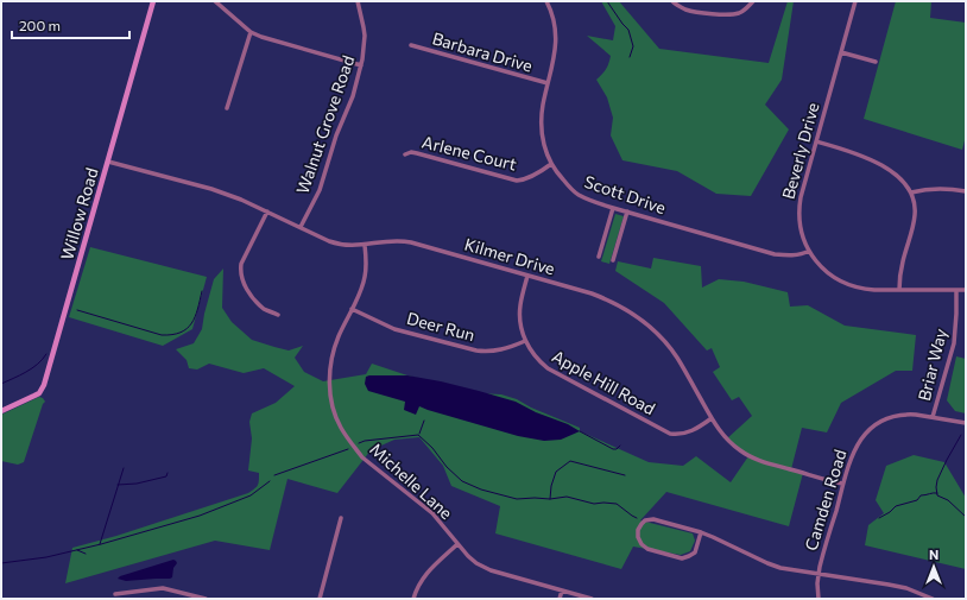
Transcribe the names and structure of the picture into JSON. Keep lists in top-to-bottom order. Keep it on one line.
{"streets":{"street":["Barbara Drive","Walnut Grove Road","Beverly Drive","Arlene Court","Scott Drive","Willow Road","Kilmer Drive","Deer Run","Briar Way","Apple Hill Road","Michelle Lane","Camden Road"]},"crossings":[["Barbara Drive","Scott Drive"],["Walnut Grove Road","Kilmer Drive"],["Beverly Drive","Scott Drive"],["Beverly Drive","Briar Way"],["Arlene Court","Scott Drive"],["Willow Road","Kilmer Drive"],["Kilmer Drive","Apple Hill Road"],["Kilmer Drive","Michelle Lane"],["Kilmer Drive","Camden Road"],["Deer Run","Apple Hill Road"],["Deer Run","Michelle Lane"],["Briar Way","Camden Road"]],"scale_bar":"200 m","north":"top"}
